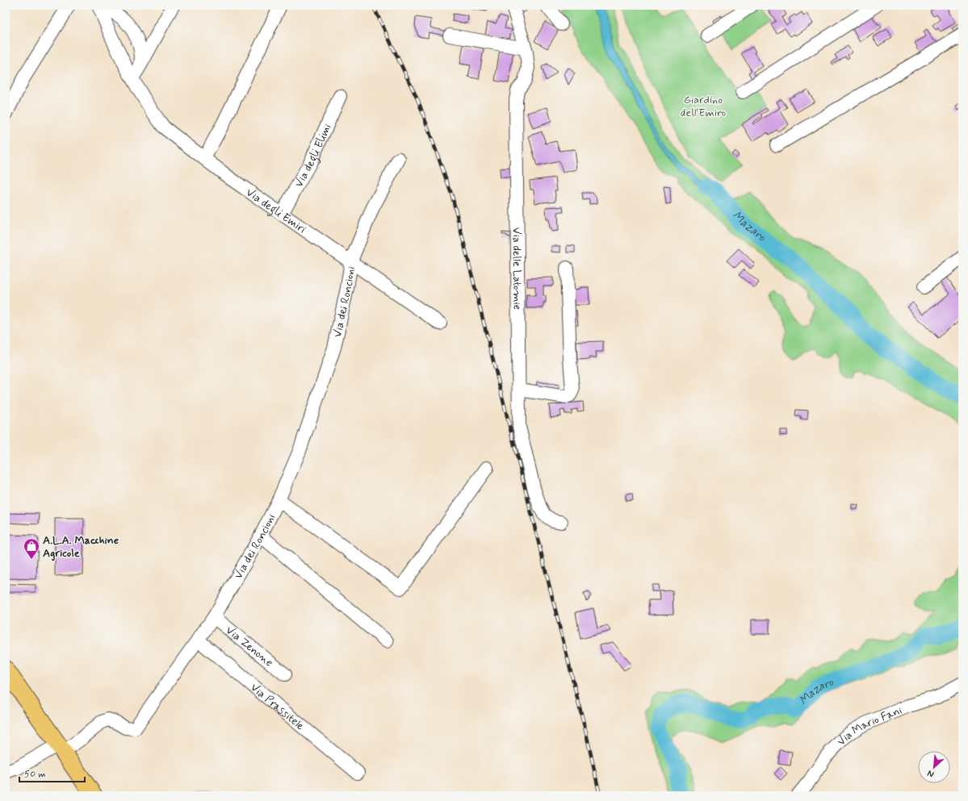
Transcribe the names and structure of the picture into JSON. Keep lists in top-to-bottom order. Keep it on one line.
{"streets":{"street":["Via degli Elimi","Via degli Emiri","Via delle Latomie","Via dei Roncioni","Via Zenone","Via Prassitele","Via Mario Fani"]},"crossings":[["Via degli Elimi","Via degli Emiri"],["Via degli Emiri","Via dei Roncioni"],["Via dei Roncioni","Via Zenone"],["Via dei Roncioni","Via Prassitele"]],"water":["Mazaro"],"parks":["Giardino dell'Emiro"],"places":{"shop":["A.L.A. Macchine Agricole"]},"scale_bar":"50 m","north":"bottom left"}
